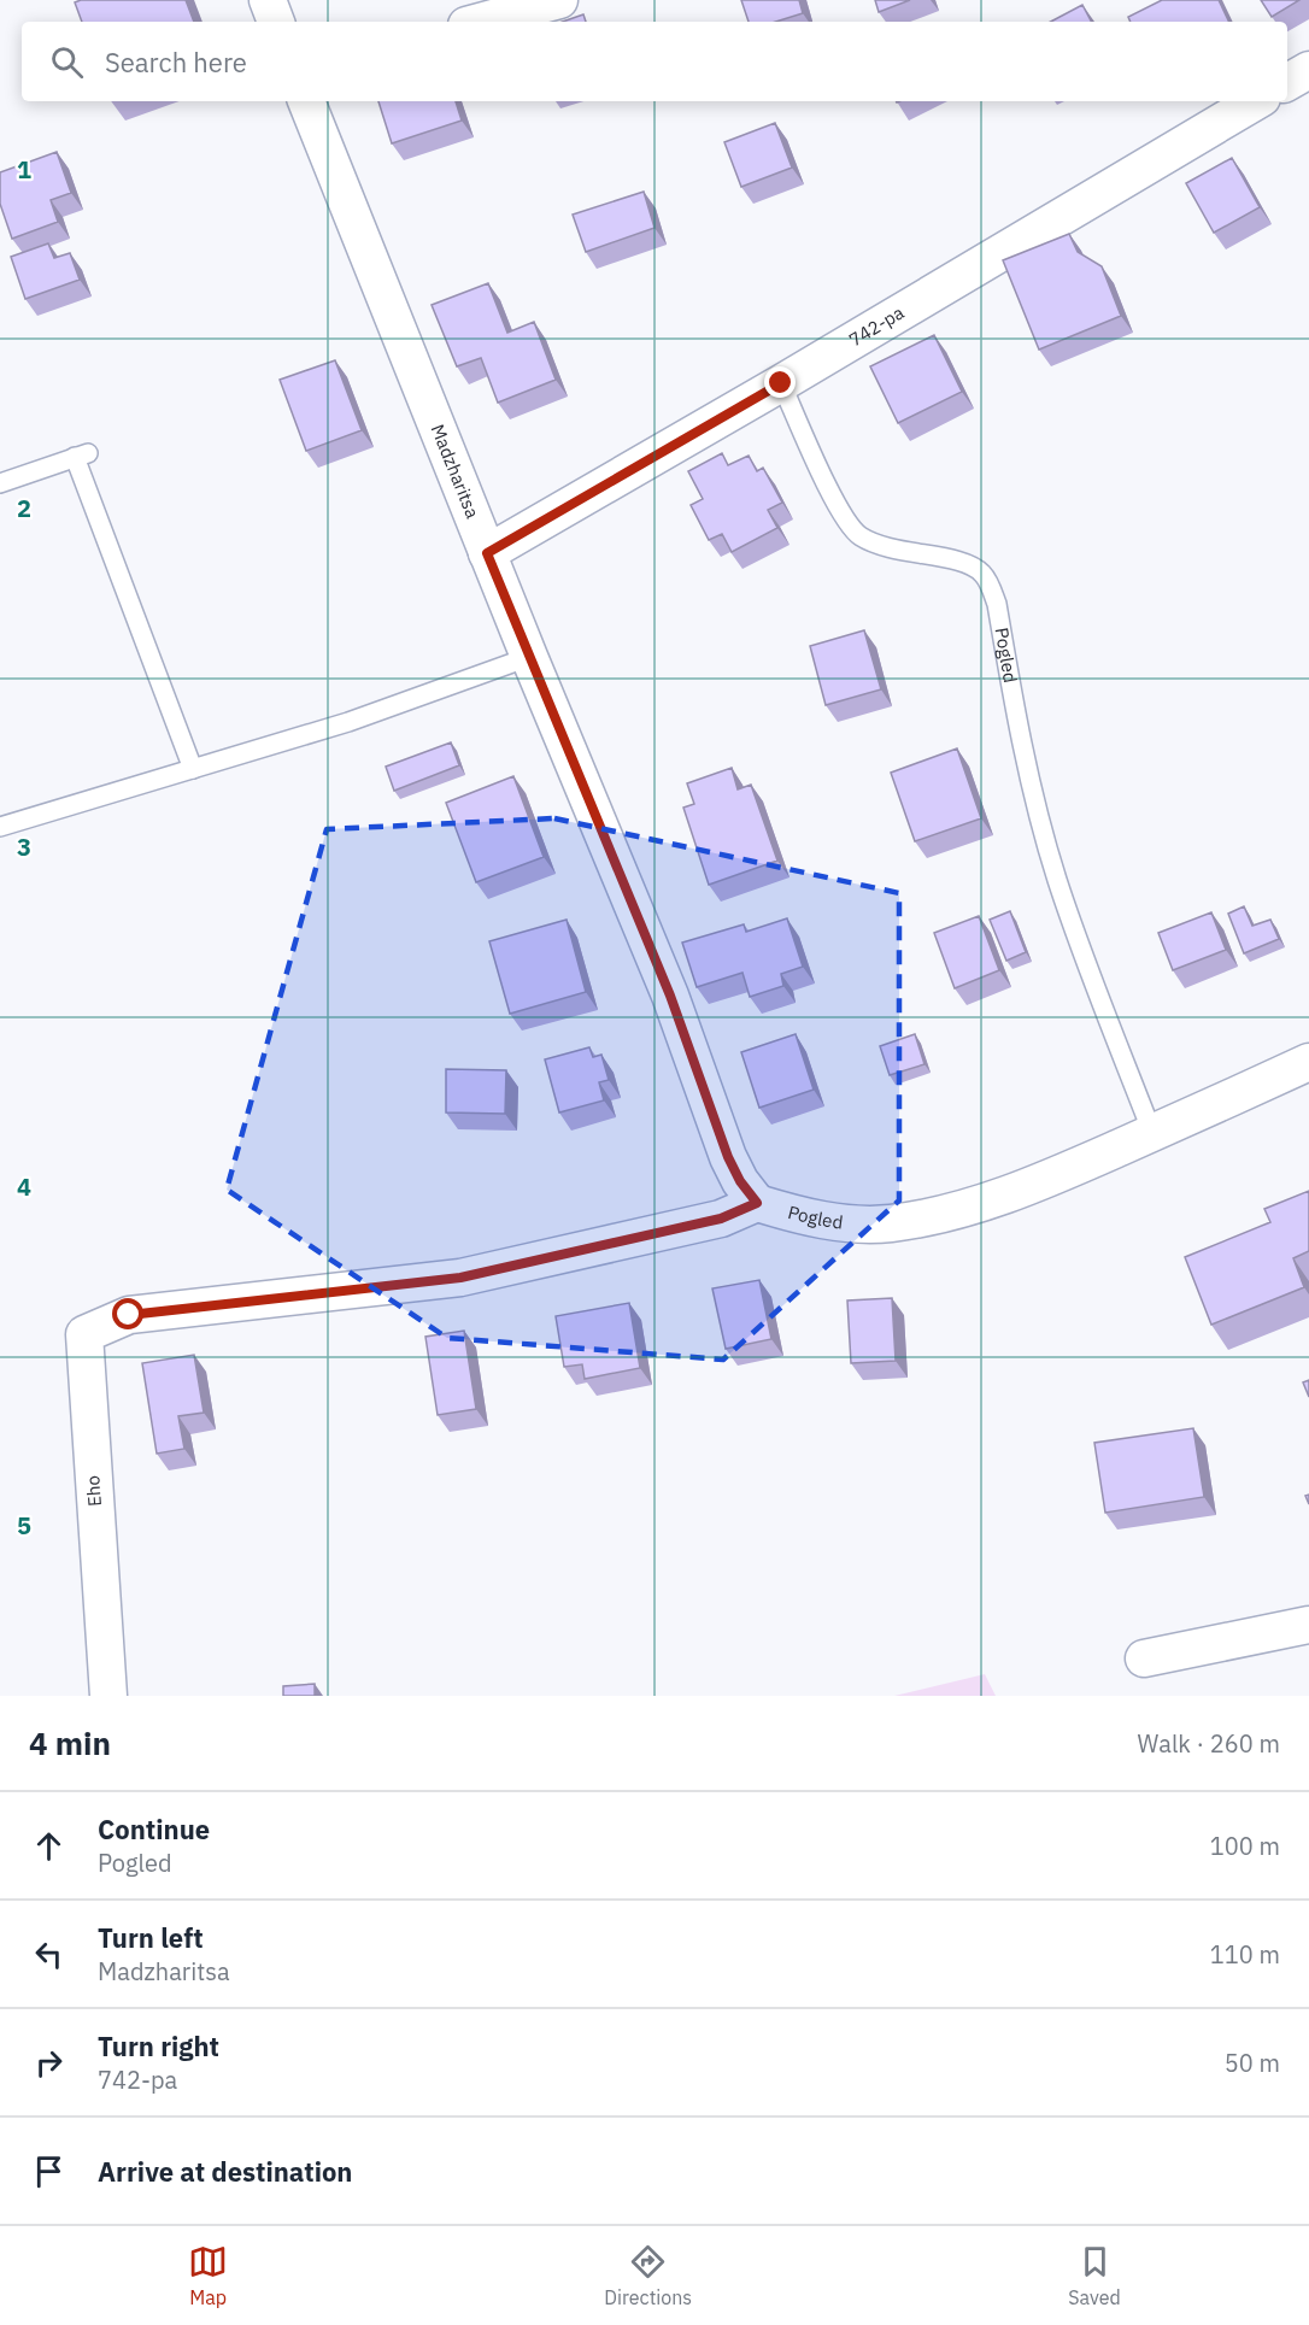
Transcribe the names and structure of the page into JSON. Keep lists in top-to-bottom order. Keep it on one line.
{"streets":{"street":["742-ра","Madzharitsa","Pogled","Eho"]},"crossings":[["742-ра","Madzharitsa"],["742-ра","Pogled"],["Madzharitsa","Pogled"],["Madzharitsa","Eho"],["Pogled","Eho"]],"page":{"search":"Search here","heading":["4 min","Walk · 260 m"],"list":[["Continue","Pogled","100 m"],["Turn left","Madzharitsa","110 m"],["Turn right","742-ра","50 m"],"Arrive at destination"],"nav":["Map","Directions","Saved"]},"grid":{"rows":["1","2","3","4","5"]}}
